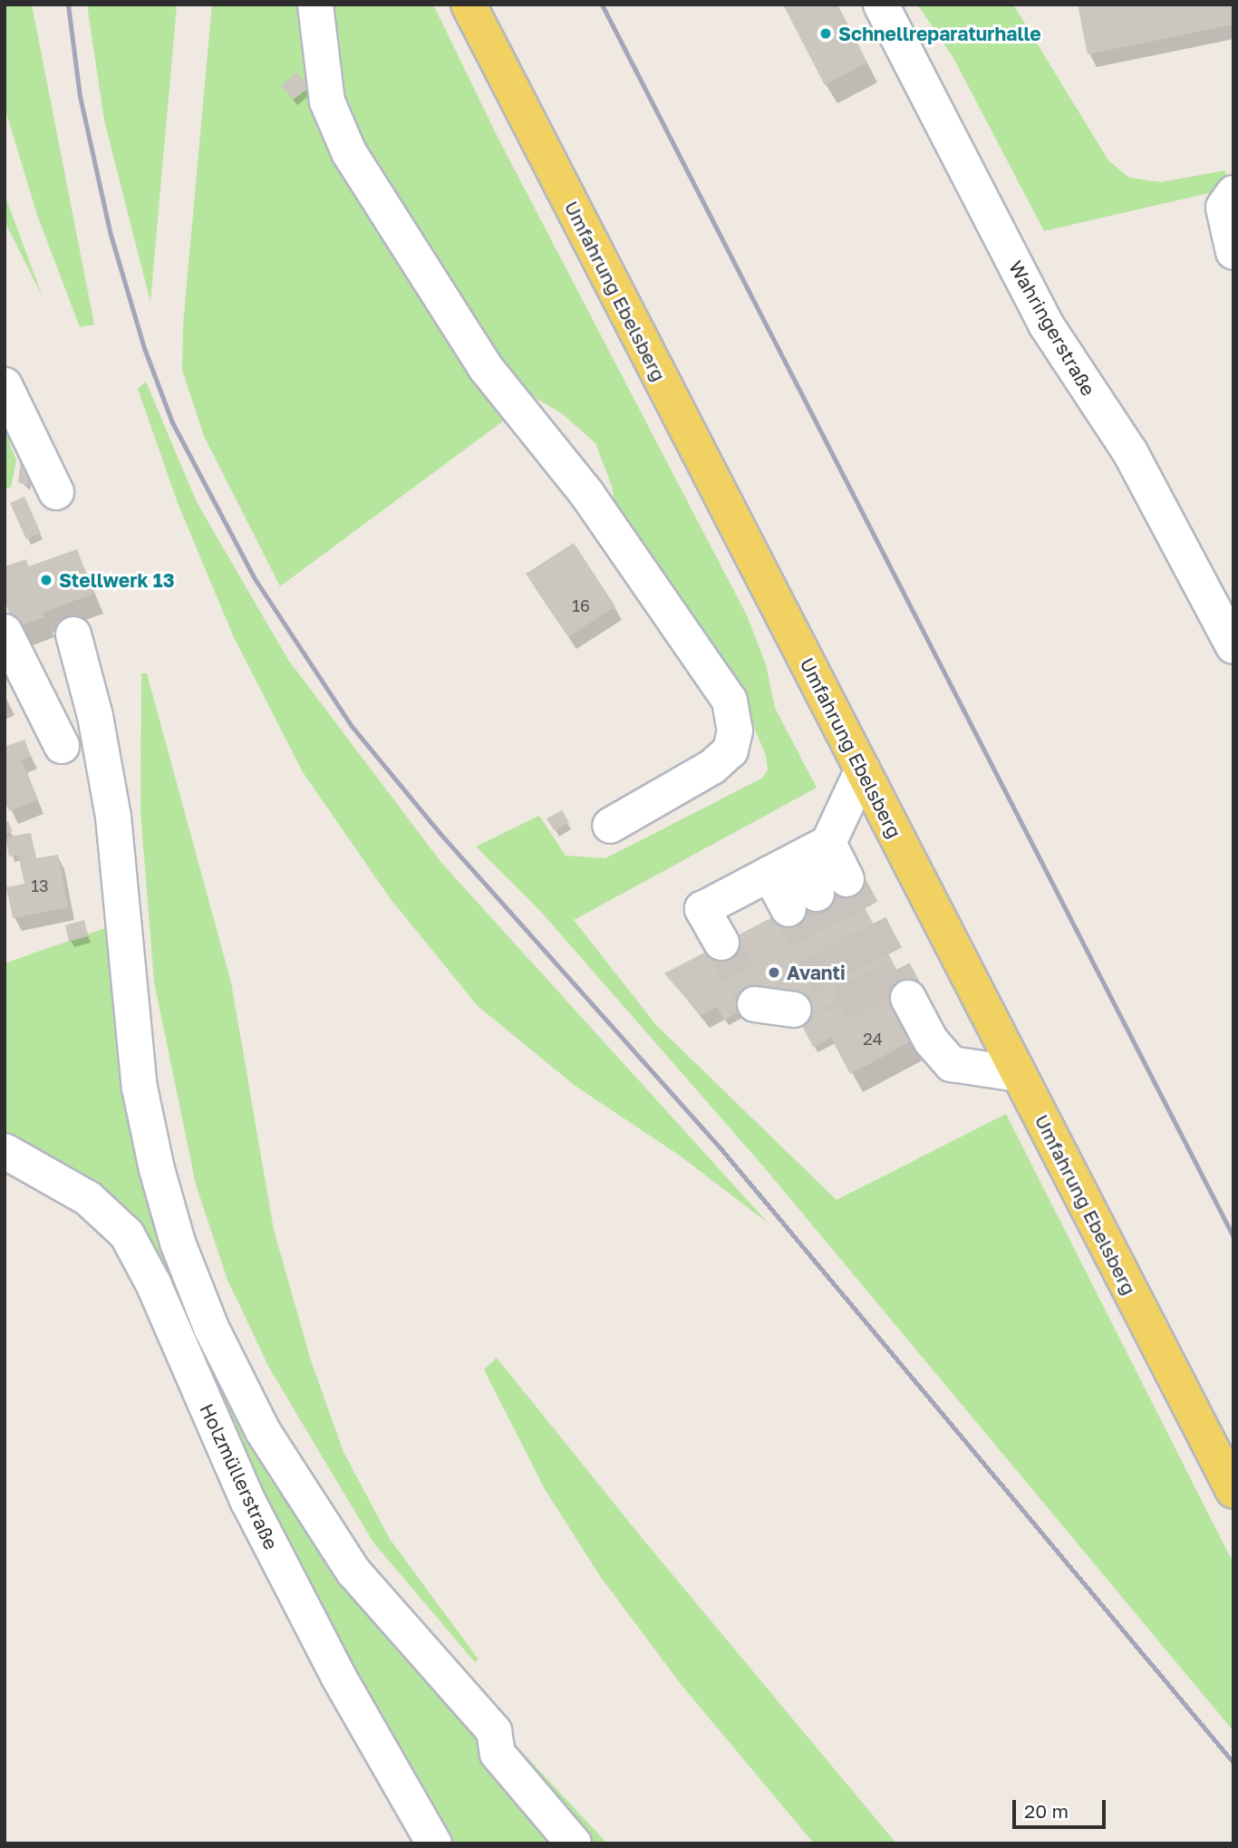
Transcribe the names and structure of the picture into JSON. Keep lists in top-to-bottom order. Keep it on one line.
{"streets":{"main road":["Umfahrung Ebelsberg"],"street":["Wahringerstraße","Holzmüllerstraße"]},"places":["Schnellreparaturhalle","Stellwerk 13","Avanti"],"house_numbers":["16","13","24"],"scale_bar":"20 m"}
